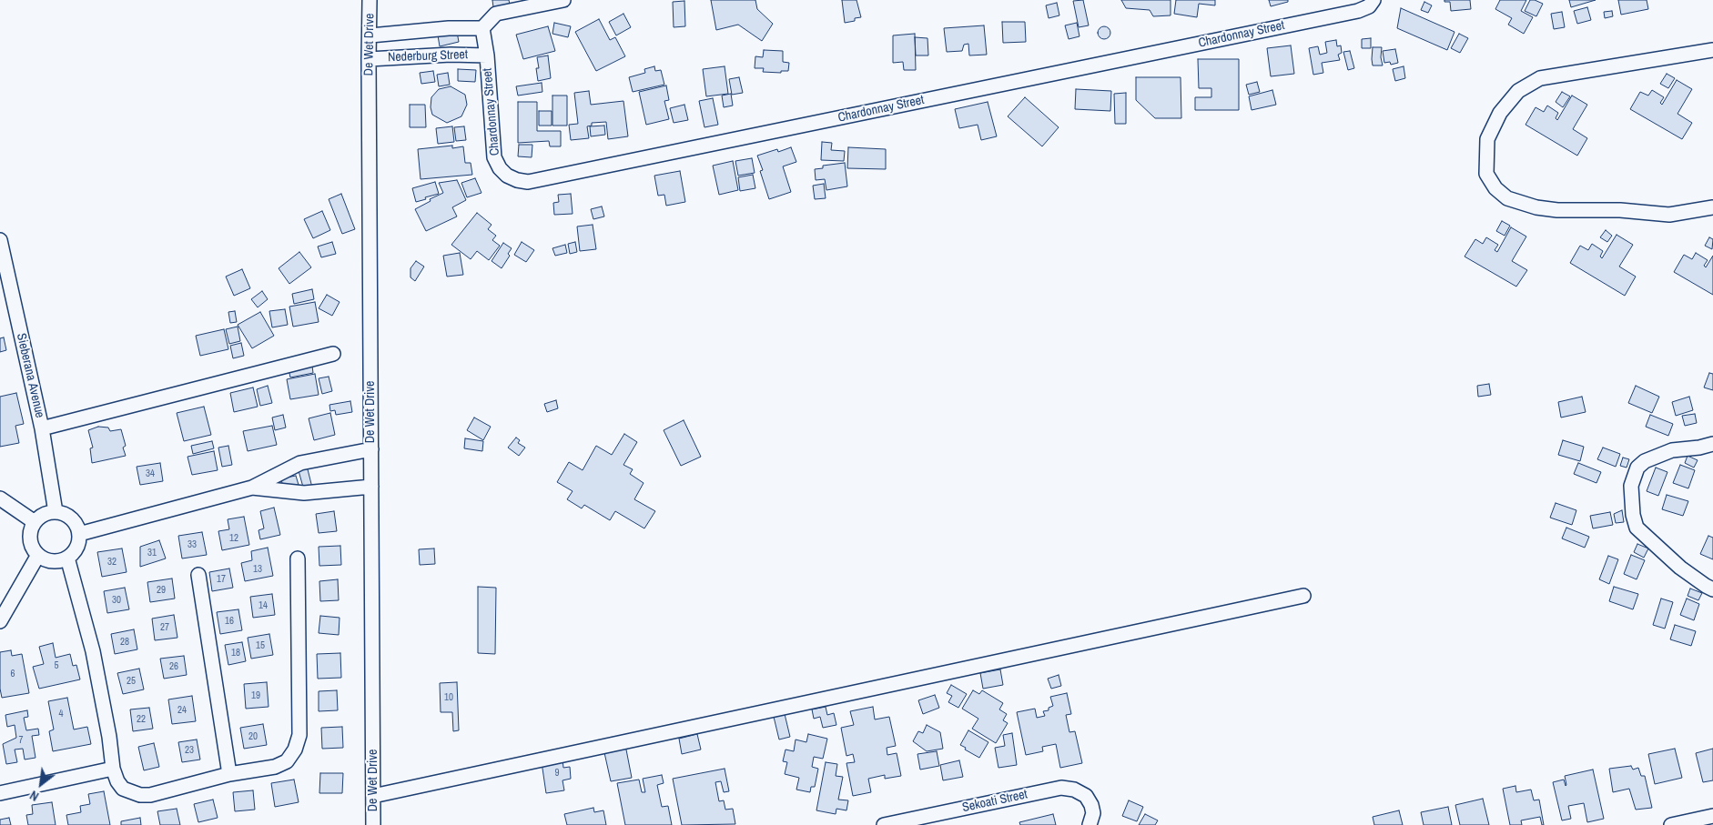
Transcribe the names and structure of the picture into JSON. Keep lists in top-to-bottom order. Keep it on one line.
{"streets":{"street":["Chardonnay Street","De Wet Drive","Nederburg Street","Sieberana Avenue","Sekoati Street"]},"crossings":[["Chardonnay Street","Nederburg Street"],["De Wet Drive","Nederburg Street"]],"house_numbers":["34","12","33","31","32","13","17","29","30","14","16","27","28","15","18","5","26","6","25","19","10","24","4","22","20","7","23","9"],"north":"bottom left"}
